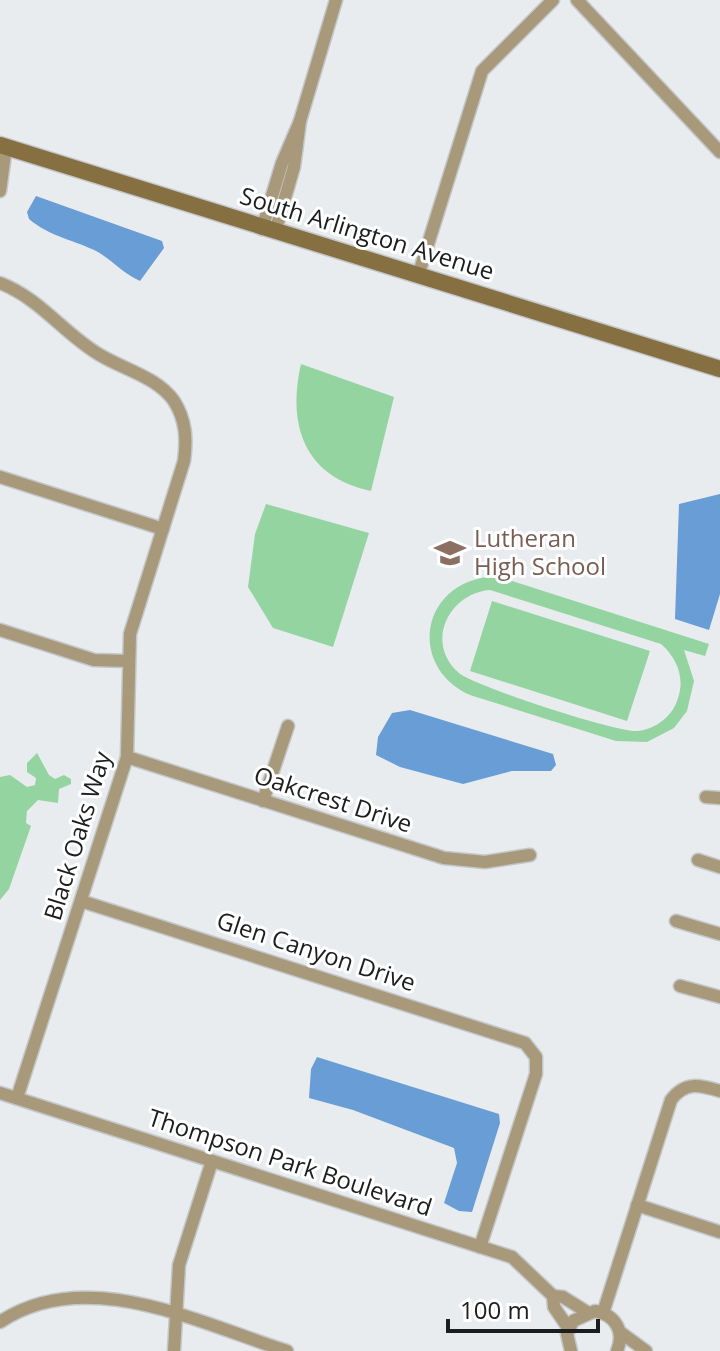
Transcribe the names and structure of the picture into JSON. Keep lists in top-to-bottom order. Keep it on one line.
{"streets":{"main road":["South Arlington Avenue"],"street":["Oakcrest Drive","Black Oaks Way","Glen Canyon Drive","Thompson Park Boulevard"]},"crossings":[["Oakcrest Drive","Black Oaks Way"],["Black Oaks Way","Glen Canyon Drive"],["Black Oaks Way","Thompson Park Boulevard"],["Glen Canyon Drive","Thompson Park Boulevard"]],"places":{"school or university":["Lutheran High School"]},"scale_bar":"100 m"}
